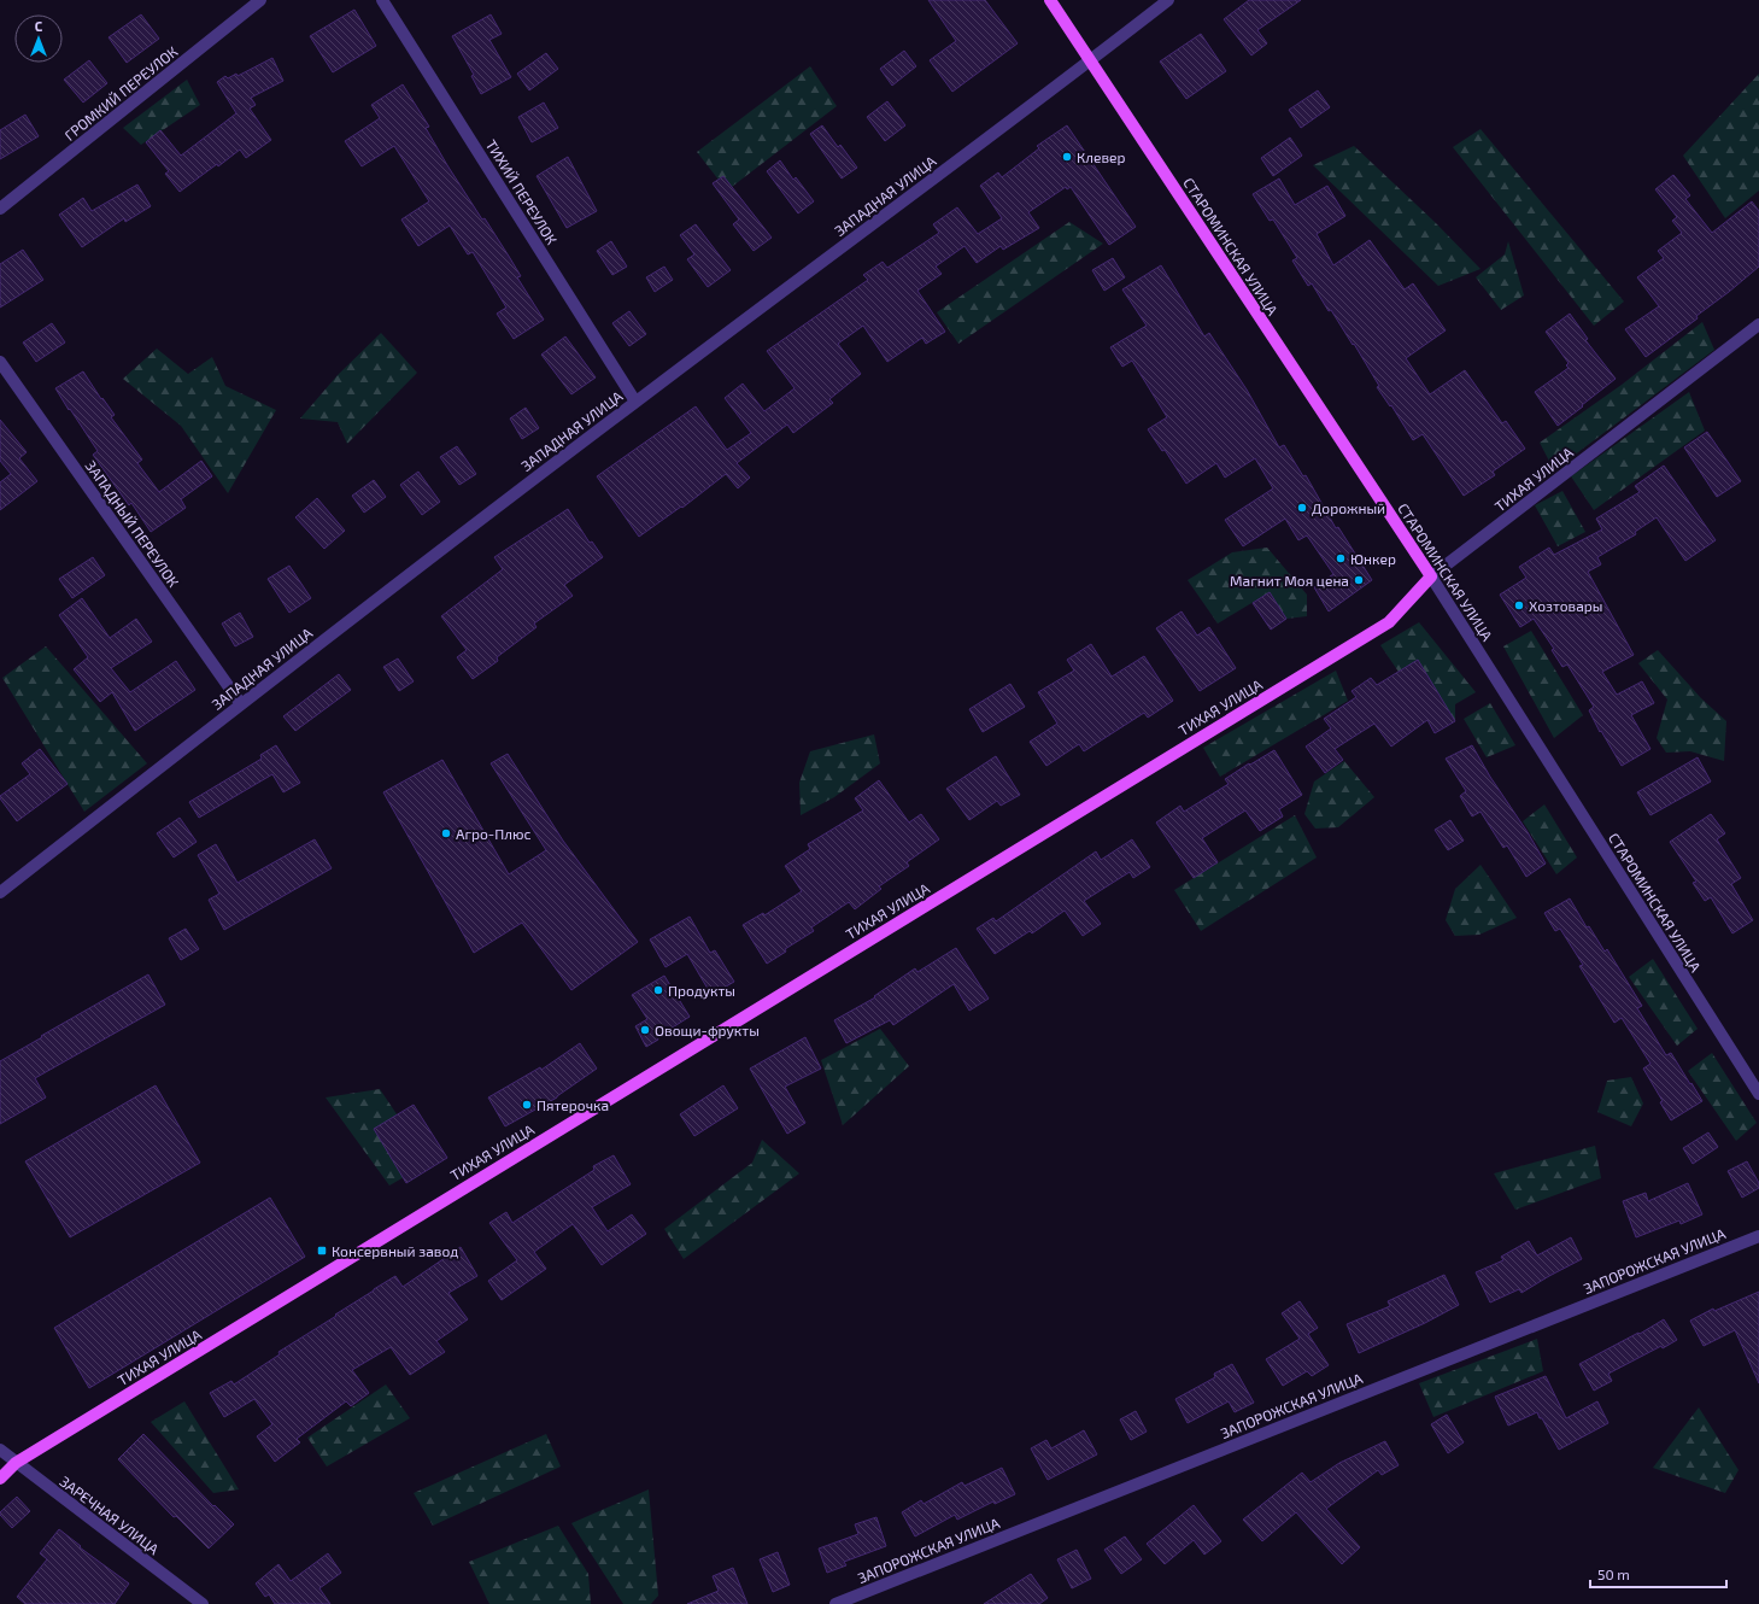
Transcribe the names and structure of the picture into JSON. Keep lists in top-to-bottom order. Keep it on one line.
{"streets":{"main road":["СТАРОМИНСКАЯ УЛИЦА","ТИХАЯ УЛИЦА"],"street":["ГРОМКИЙ ПЕРЕУЛОК","ТИХИЙ ПЕРЕУЛОК","ЗАПАДНАЯ УЛИЦА","ЗАПАДНЫЙ ПЕРЕУЛОК","ЗАПОРОЖСКАЯ УЛИЦА","ЗАРЕЧНАЯ УЛИЦА"]},"crossings":[["ТИХИЙ ПЕРЕУЛОК","ЗАПАДНАЯ УЛИЦА"],["ЗАПАДНАЯ УЛИЦА","СТАРОМИНСКАЯ УЛИЦА"],["ЗАПАДНАЯ УЛИЦА","ЗАПАДНЫЙ ПЕРЕУЛОК"],["СТАРОМИНСКАЯ УЛИЦА","ТИХАЯ УЛИЦА"],["ТИХАЯ УЛИЦА","ЗАРЕЧНАЯ УЛИЦА"]],"places":{"other":["Клевер","Дорожный","Юнкер","Магнит Моя цена","Хозтовары","Агро-Плюс","Продукты","Овощи-фрукты","Пятерочка"],"transit":["Консервный завод"]},"scale_bar":"50 m","north":"top"}
